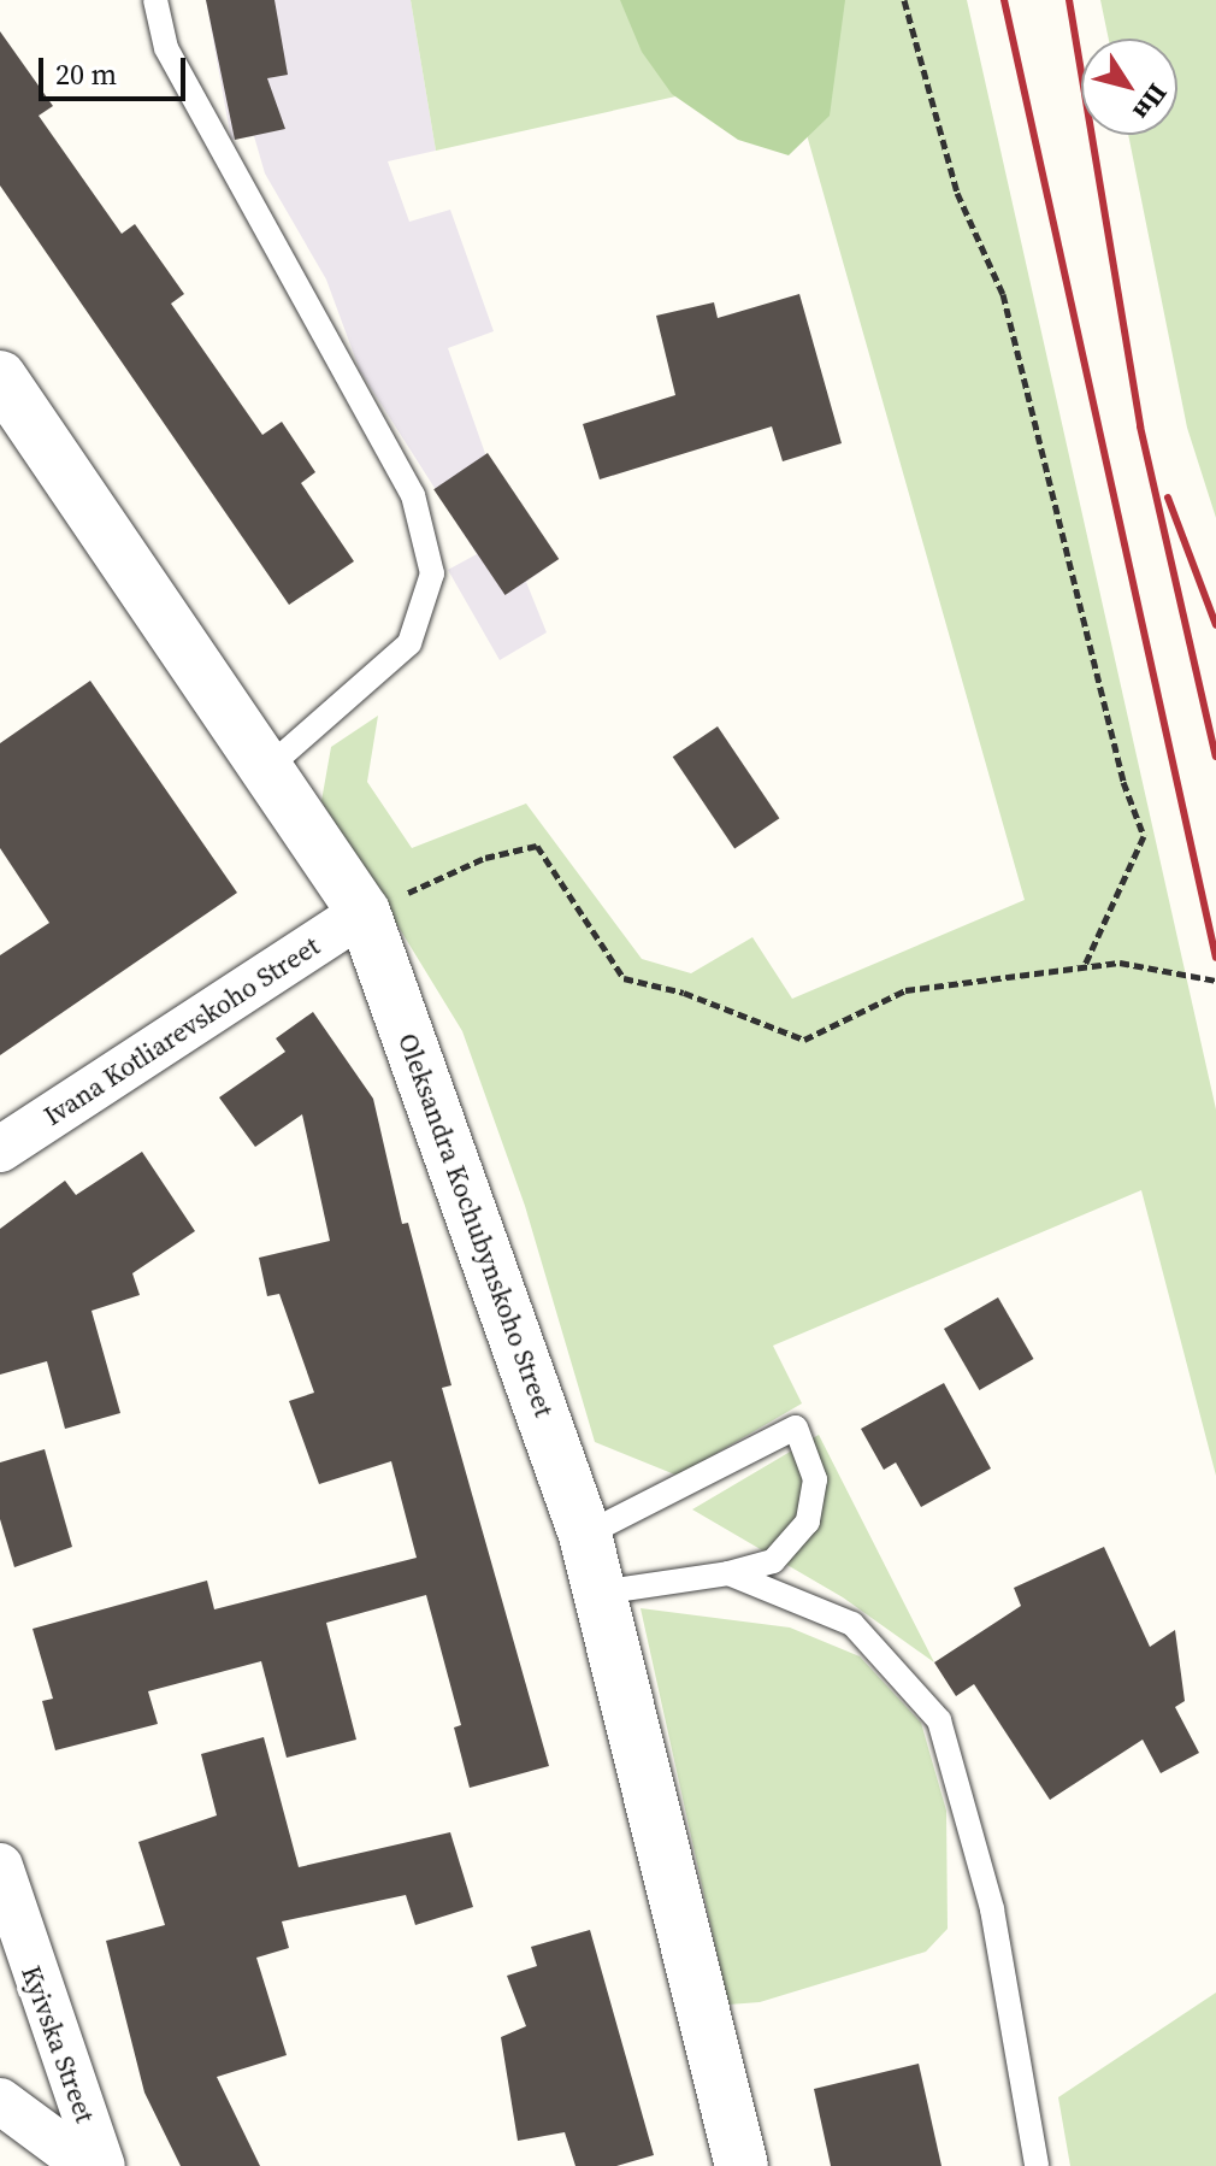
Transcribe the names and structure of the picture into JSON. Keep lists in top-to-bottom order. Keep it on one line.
{"streets":{"street":["Ivana Kotliarevskoho Street","Oleksandra Kochubynskoho Street","Kyivska Street"]},"crossings":[["Ivana Kotliarevskoho Street","Oleksandra Kochubynskoho Street"]],"scale_bar":"20 m","north":"bottom right"}
